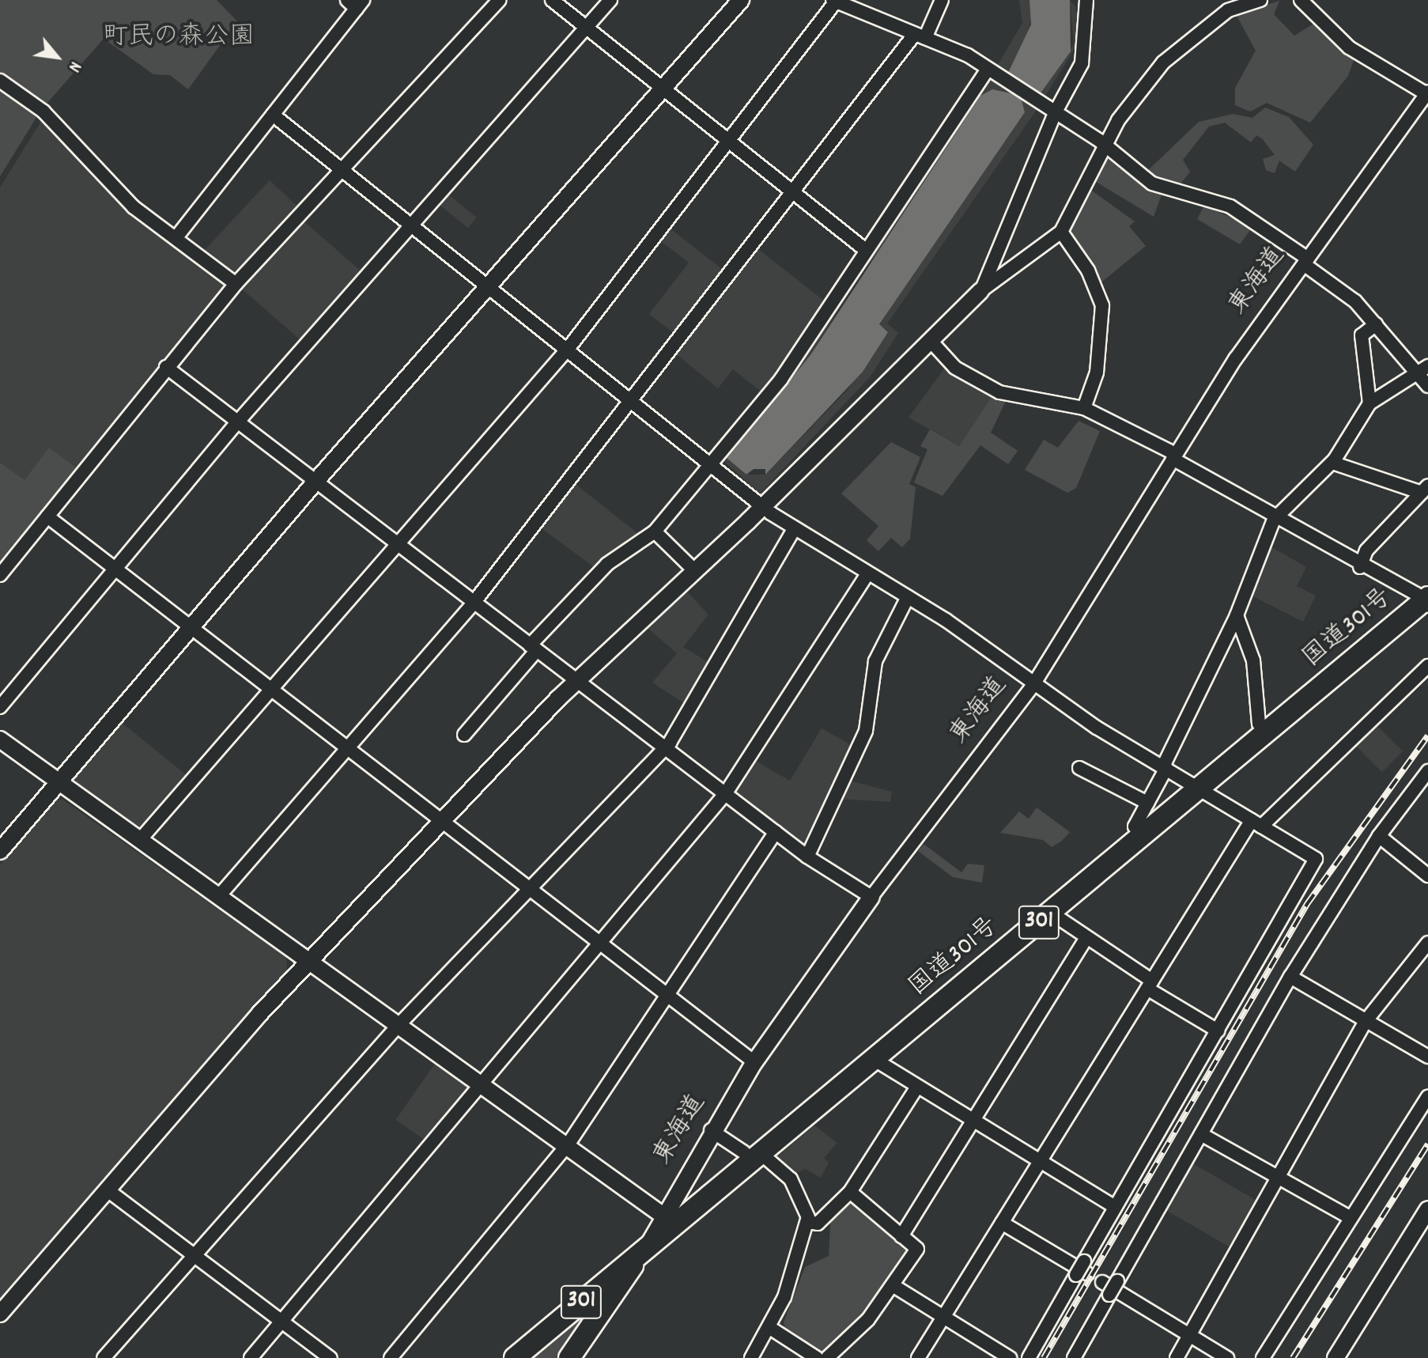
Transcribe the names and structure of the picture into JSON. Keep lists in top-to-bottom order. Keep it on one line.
{"streets":{"main road":["国道301号","301"],"street":["東海道"]},"crossings":[["東海道","国道301号"]],"parks":["町民の森公園"],"north":"bottom right"}
